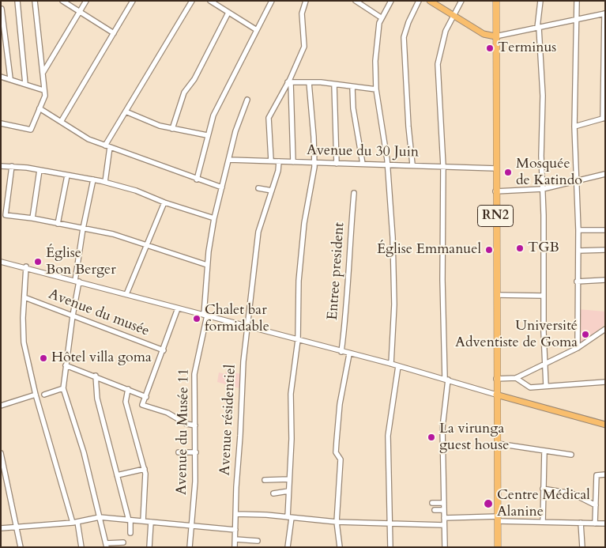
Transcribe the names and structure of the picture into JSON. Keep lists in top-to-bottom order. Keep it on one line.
{"streets":{"highway":["RN2"],"street":["Avenue du 30 Juin","Entree president","Avenue du musée","Avenue résidentiel","Avenue du Musée 11"]},"crossings":[["Avenue du 30 Juin","RN2"],["Avenue du 30 Juin","Avenue résidentiel"],["Avenue du 30 Juin","Avenue du Musée 11"]],"places":["Terminus","Mosquée de Katindo","TGB","Église Emmanuel","Église Bon Berger","Chalet bar formidable","Université Adventiste de Goma","Hôtel villa goma","La virunga guest house","Centre Médical Alanine"]}
